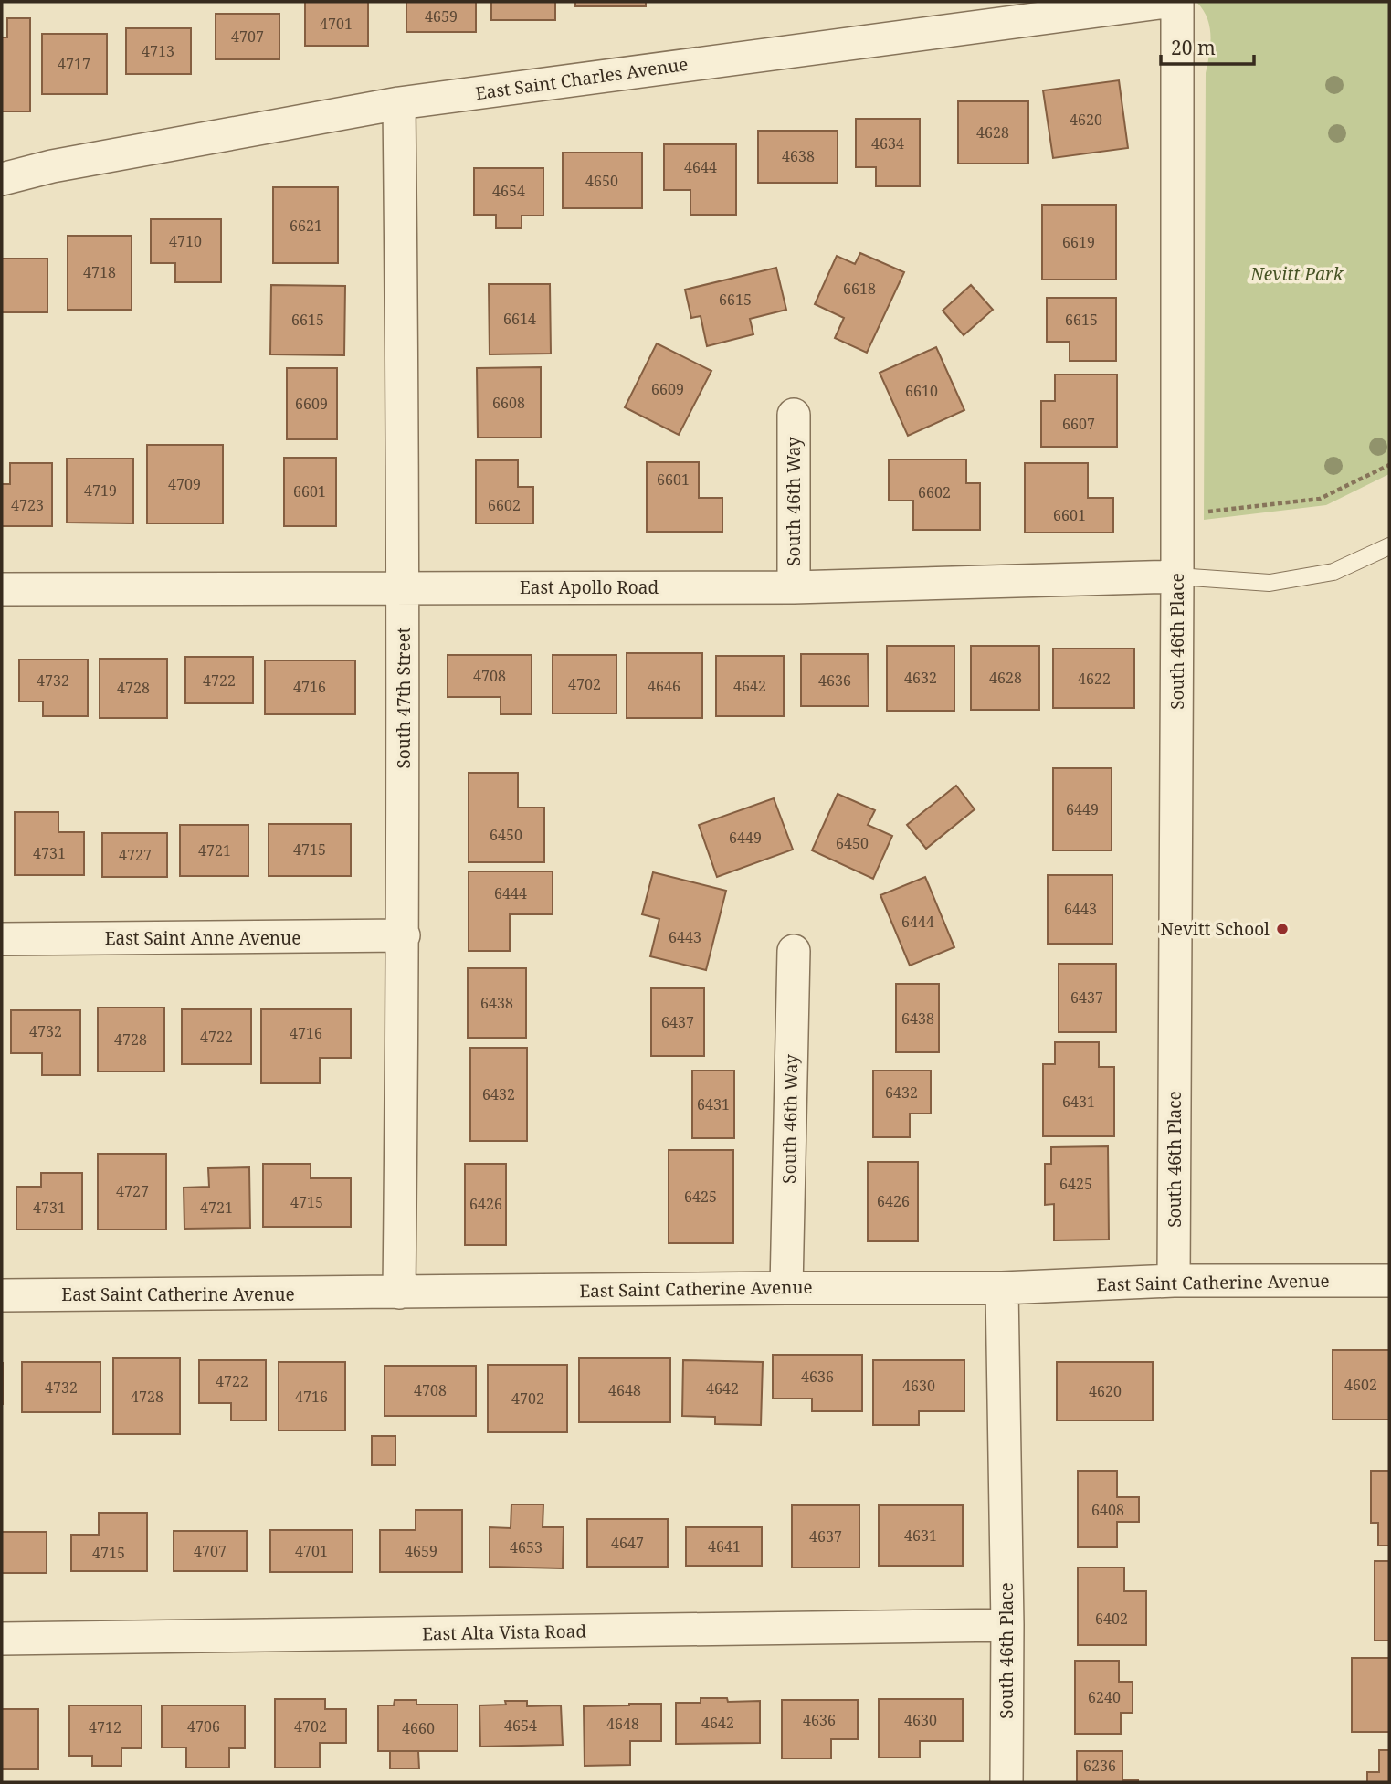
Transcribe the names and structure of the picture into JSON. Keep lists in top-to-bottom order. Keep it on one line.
{"streets":{"street":["East Saint Charles Avenue","South 46th Way","East Apollo Road","South 46th Place","South 47th Street","East Saint Anne Avenue","East Saint Catherine Avenue","East Alta Vista Road"]},"crossings":[["East Saint Charles Avenue","South 47th Street"],["South 46th Way","East Apollo Road"],["South 46th Way","East Saint Catherine Avenue"],["East Apollo Road","South 46th Place"],["East Apollo Road","South 47th Street"],["South 46th Place","East Saint Catherine Avenue"],["South 46th Place","East Alta Vista Road"],["South 47th Street","East Saint Anne Avenue"],["South 47th Street","East Saint Catherine Avenue"]],"parks":["Nevitt Park"],"places":["Nevitt School"],"house_numbers":["4659","4701","4707","4713","4717","4620","4628","4634","4638","4644","4650","4654","6621","4710","6619","4718","6618","6615","6614","6615","6615","6609","6610","6608","6609","6607","6601","4709","4719","6601","6602","4723","6602","6601","4708","4632","4628","4622","4732","4722","4636","4702","4646","4642","4716","4728","6449","6450","6449","6450","4715","4721","4731","4727","6444","6443","6444","6443","6437","6438","6438","6437","4732","4716","4722","4728","6432","6432","6431","6431","6425","4727","6425","6426","4715","6426","4731","4721","4636","4722","4602","4630","4732","4642","4708","4648","4620","4728","4716","4702","6408","4631","4637","4647","4641","4653","4707","4701","4659","4715","6402","6240","4636","4630","4642","4648","4654","4706","4702","4712","4660","6236"],"scale_bar":"20 m"}
